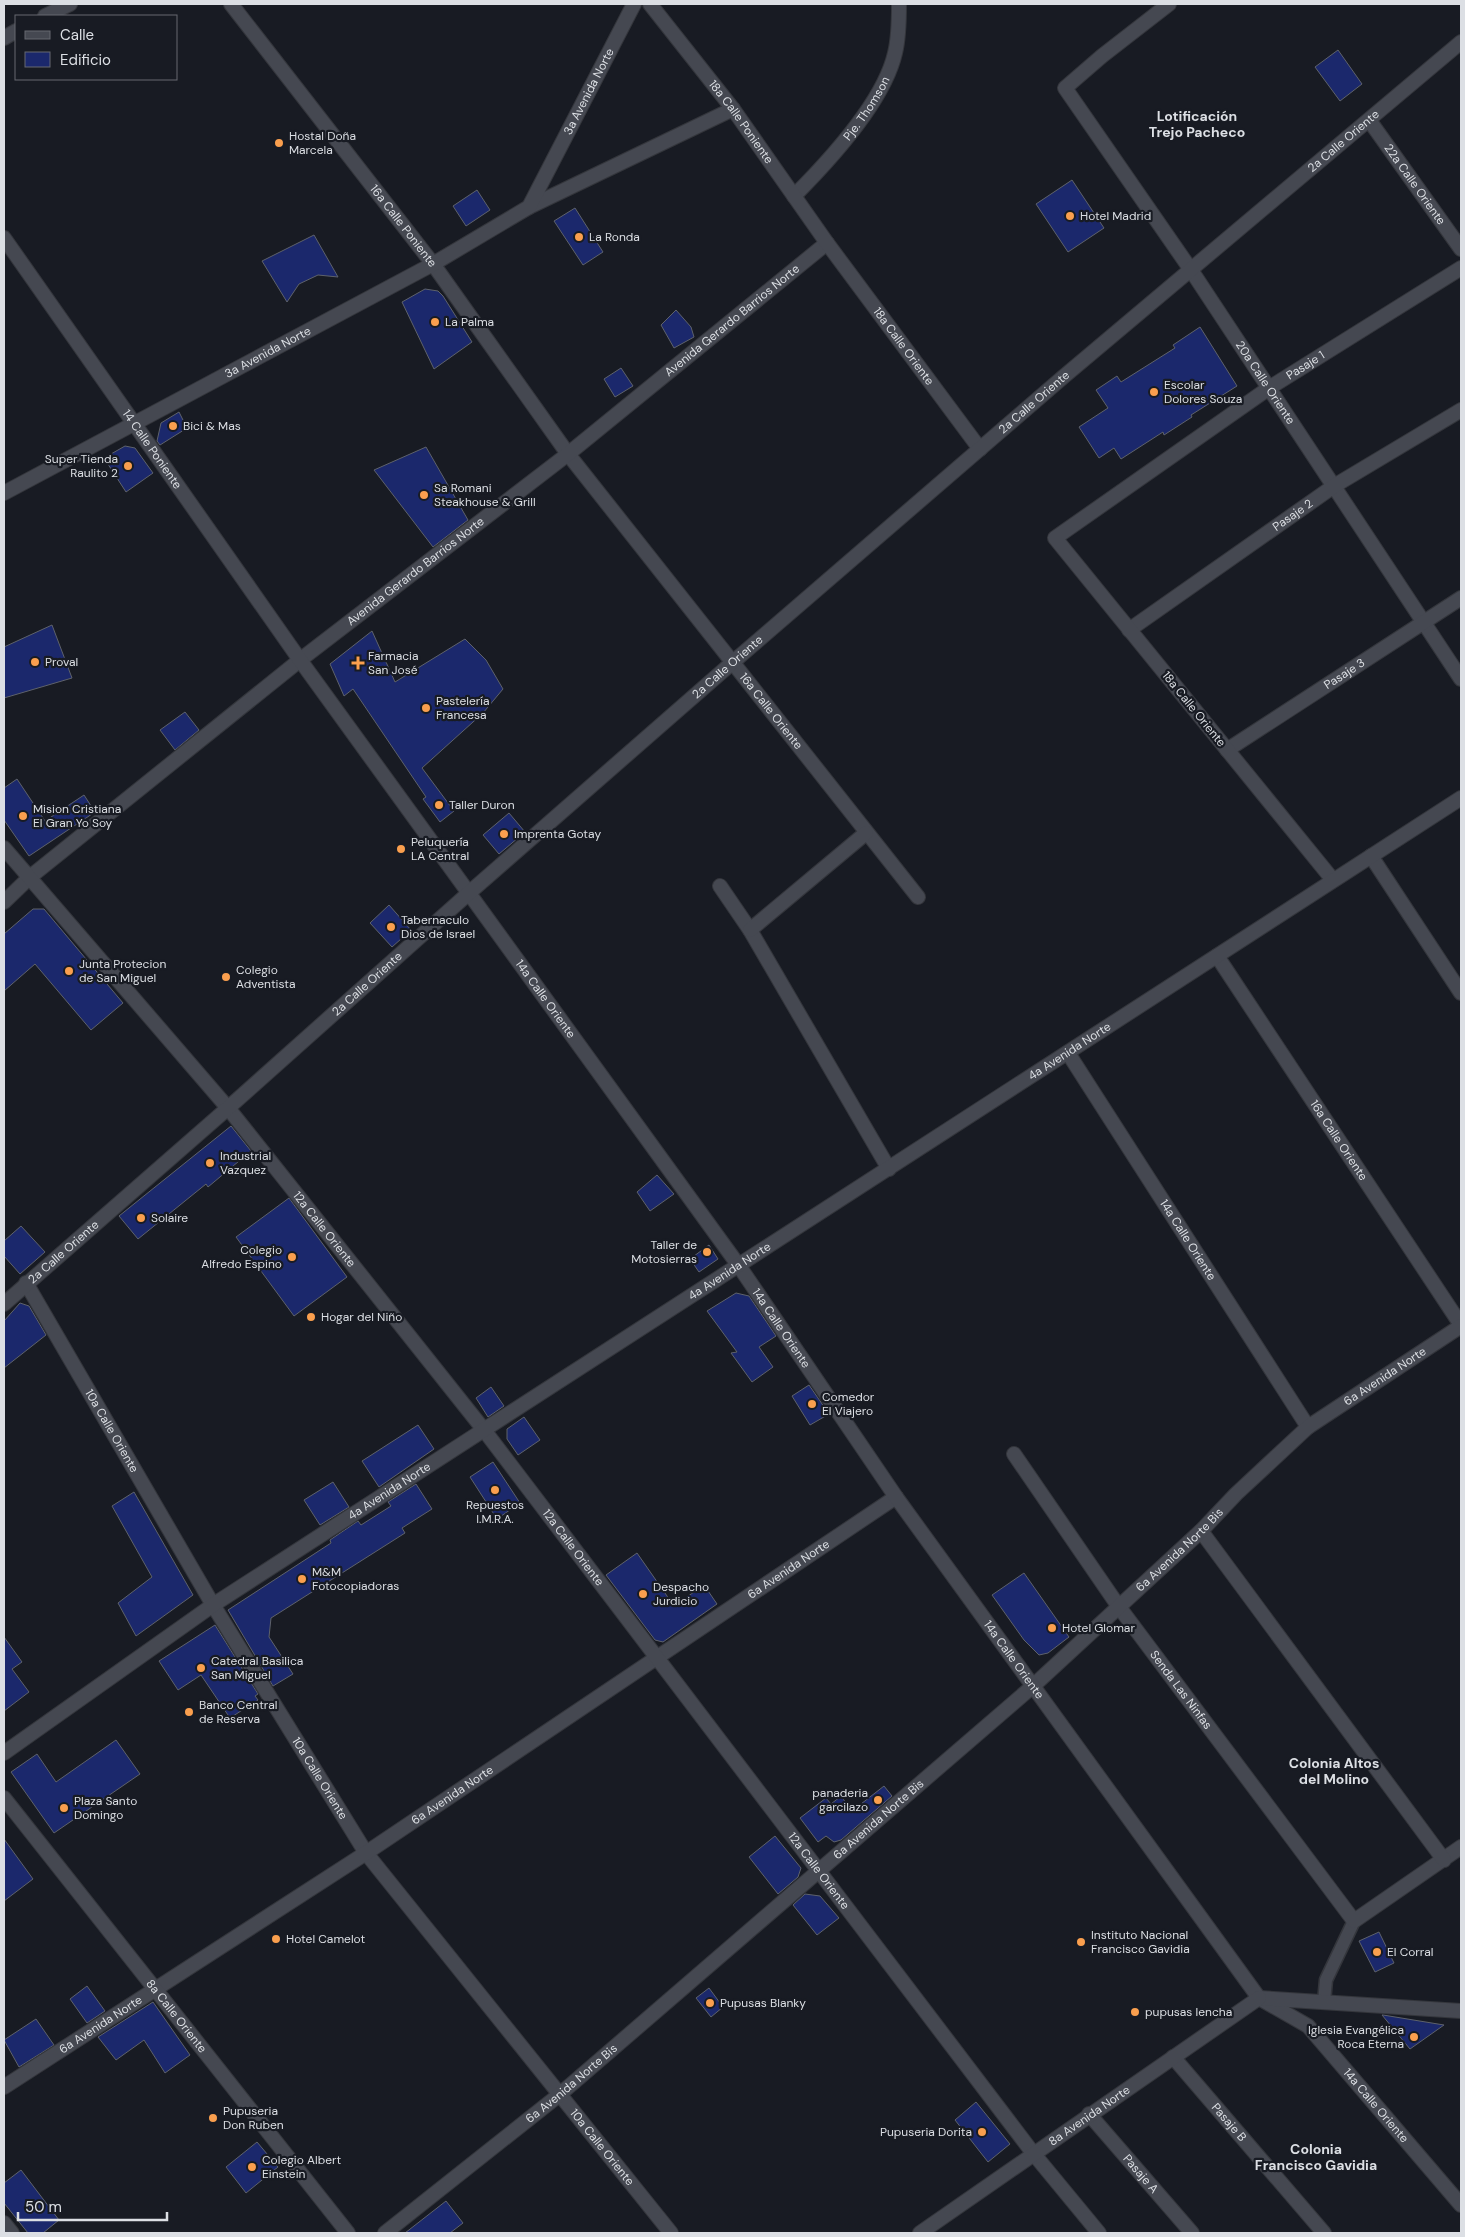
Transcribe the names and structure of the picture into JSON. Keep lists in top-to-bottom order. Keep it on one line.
{"streets":{"street":["3a Avenida Norte","Pje. Thomson","18a Calle Poniente","2a Calle Oriente","22a Calle Oriente","16a Calle Poniente","Avenida Gerardo Barrios Norte","18a Calle Oriente","Pasaje 1","20a Calle Oriente","14 Calle Poniente","Pasaje 2","Pasaje 3","16a Calle Oriente","14a Calle Oriente","4a Avenida Norte","12a Calle Oriente","6a Avenida Norte","10a Calle Oriente","6a Avenida Norte Bis","Senda Las Ninfas","8a Calle Oriente","8a Avenida Norte","Pasaje B","Pasaje A"]},"crossings":[["3a Avenida Norte","18a Calle Poniente"],["3a Avenida Norte","16a Calle Poniente"],["3a Avenida Norte","14 Calle Poniente"],["Pje. Thomson","18a Calle Poniente"],["18a Calle Poniente","Avenida Gerardo Barrios Norte"],["18a Calle Poniente","18a Calle Oriente"],["2a Calle Oriente","22a Calle Oriente"],["2a Calle Oriente","18a Calle Oriente"],["2a Calle Oriente","20a Calle Oriente"],["2a Calle Oriente","16a Calle Oriente"],["2a Calle Oriente","14a Calle Oriente"],["2a Calle Oriente","12a Calle Oriente"],["2a Calle Oriente","10a Calle Oriente"],["16a Calle Poniente","Avenida Gerardo Barrios Norte"],["16a Calle Poniente","16a Calle Oriente"],["Avenida Gerardo Barrios Norte","18a Calle Oriente"],["Avenida Gerardo Barrios Norte","14 Calle Poniente"],["Avenida Gerardo Barrios Norte","16a Calle Oriente"],["Avenida Gerardo Barrios Norte","14a Calle Oriente"],["Avenida Gerardo Barrios Norte","12a Calle Oriente"],["18a Calle Oriente","Pasaje 1"],["18a Calle Oriente","Pasaje 2"],["18a Calle Oriente","Pasaje 3"],["18a Calle Oriente","4a Avenida Norte"],["Pasaje 1","20a Calle Oriente"],["20a Calle Oriente","Pasaje 2"],["20a Calle Oriente","Pasaje 3"],["14 Calle Poniente","14a Calle Oriente"],["16a Calle Oriente","4a Avenida Norte"],["16a Calle Oriente","6a Avenida Norte"],["14a Calle Oriente","4a Avenida Norte"],["14a Calle Oriente","6a Avenida Norte"],["14a Calle Oriente","6a Avenida Norte Bis"],["14a Calle Oriente","8a Avenida Norte"],["4a Avenida Norte","12a Calle Oriente"],["4a Avenida Norte","10a Calle Oriente"],["12a Calle Oriente","6a Avenida Norte"],["12a Calle Oriente","6a Avenida Norte Bis"],["12a Calle Oriente","8a Avenida Norte"],["6a Avenida Norte","10a Calle Oriente"],["6a Avenida Norte","6a Avenida Norte Bis"],["6a Avenida Norte","8a Calle Oriente"],["10a Calle Oriente","6a Avenida Norte Bis"],["6a Avenida Norte Bis","Senda Las Ninfas"],["8a Avenida Norte","Pasaje B"],["8a Avenida Norte","Pasaje A"]],"districts":["Lotificación Trejo Pacheco","Colonia Altos del Molino","Colonia Francisco Gavidia"],"places":{"other":["Hostal Doña Marcela","Hotel Madrid","La Ronda","La Palma","Escolar Dolores Souza","Bici & Mas","Super Tienda Raulito 2","Sa Romani Steakhouse & Grill","Proval","Pastelería Francesa","Taller Duron","Mision Cristiana El Gran Yo Soy","Imprenta Gotay","Peluquería LA Central","Tabernaculo Dios de Israel","Junta Protecion de San Miguel","Colegio Adventista","Industrial Vazquez","Solaire","Taller de Motosierras","Colegio Alfredo Espino","Hogar del Niño","Comedor El Viajero","Repuestos I.M.R.A.","M&M Fotocopiadoras","Despacho Jurdicio","Hotel Glomar","Catedral Basilica San Miguel","Banco Central de Reserva","panaderia garcilazo","Plaza Santo Domingo","Hotel Camelot","Instituto Nacional Francisco Gavidia","El Corral","Pupusas Blanky","pupusas lencha","Iglesia Evangélica Roca Eterna","Pupuseria Don Ruben","Pupuseria Dorita","Colegio Albert Einstein"],"health":["Farmacia San José"]},"legend":["Calle","Edificio"],"scale_bar":"50 m"}
